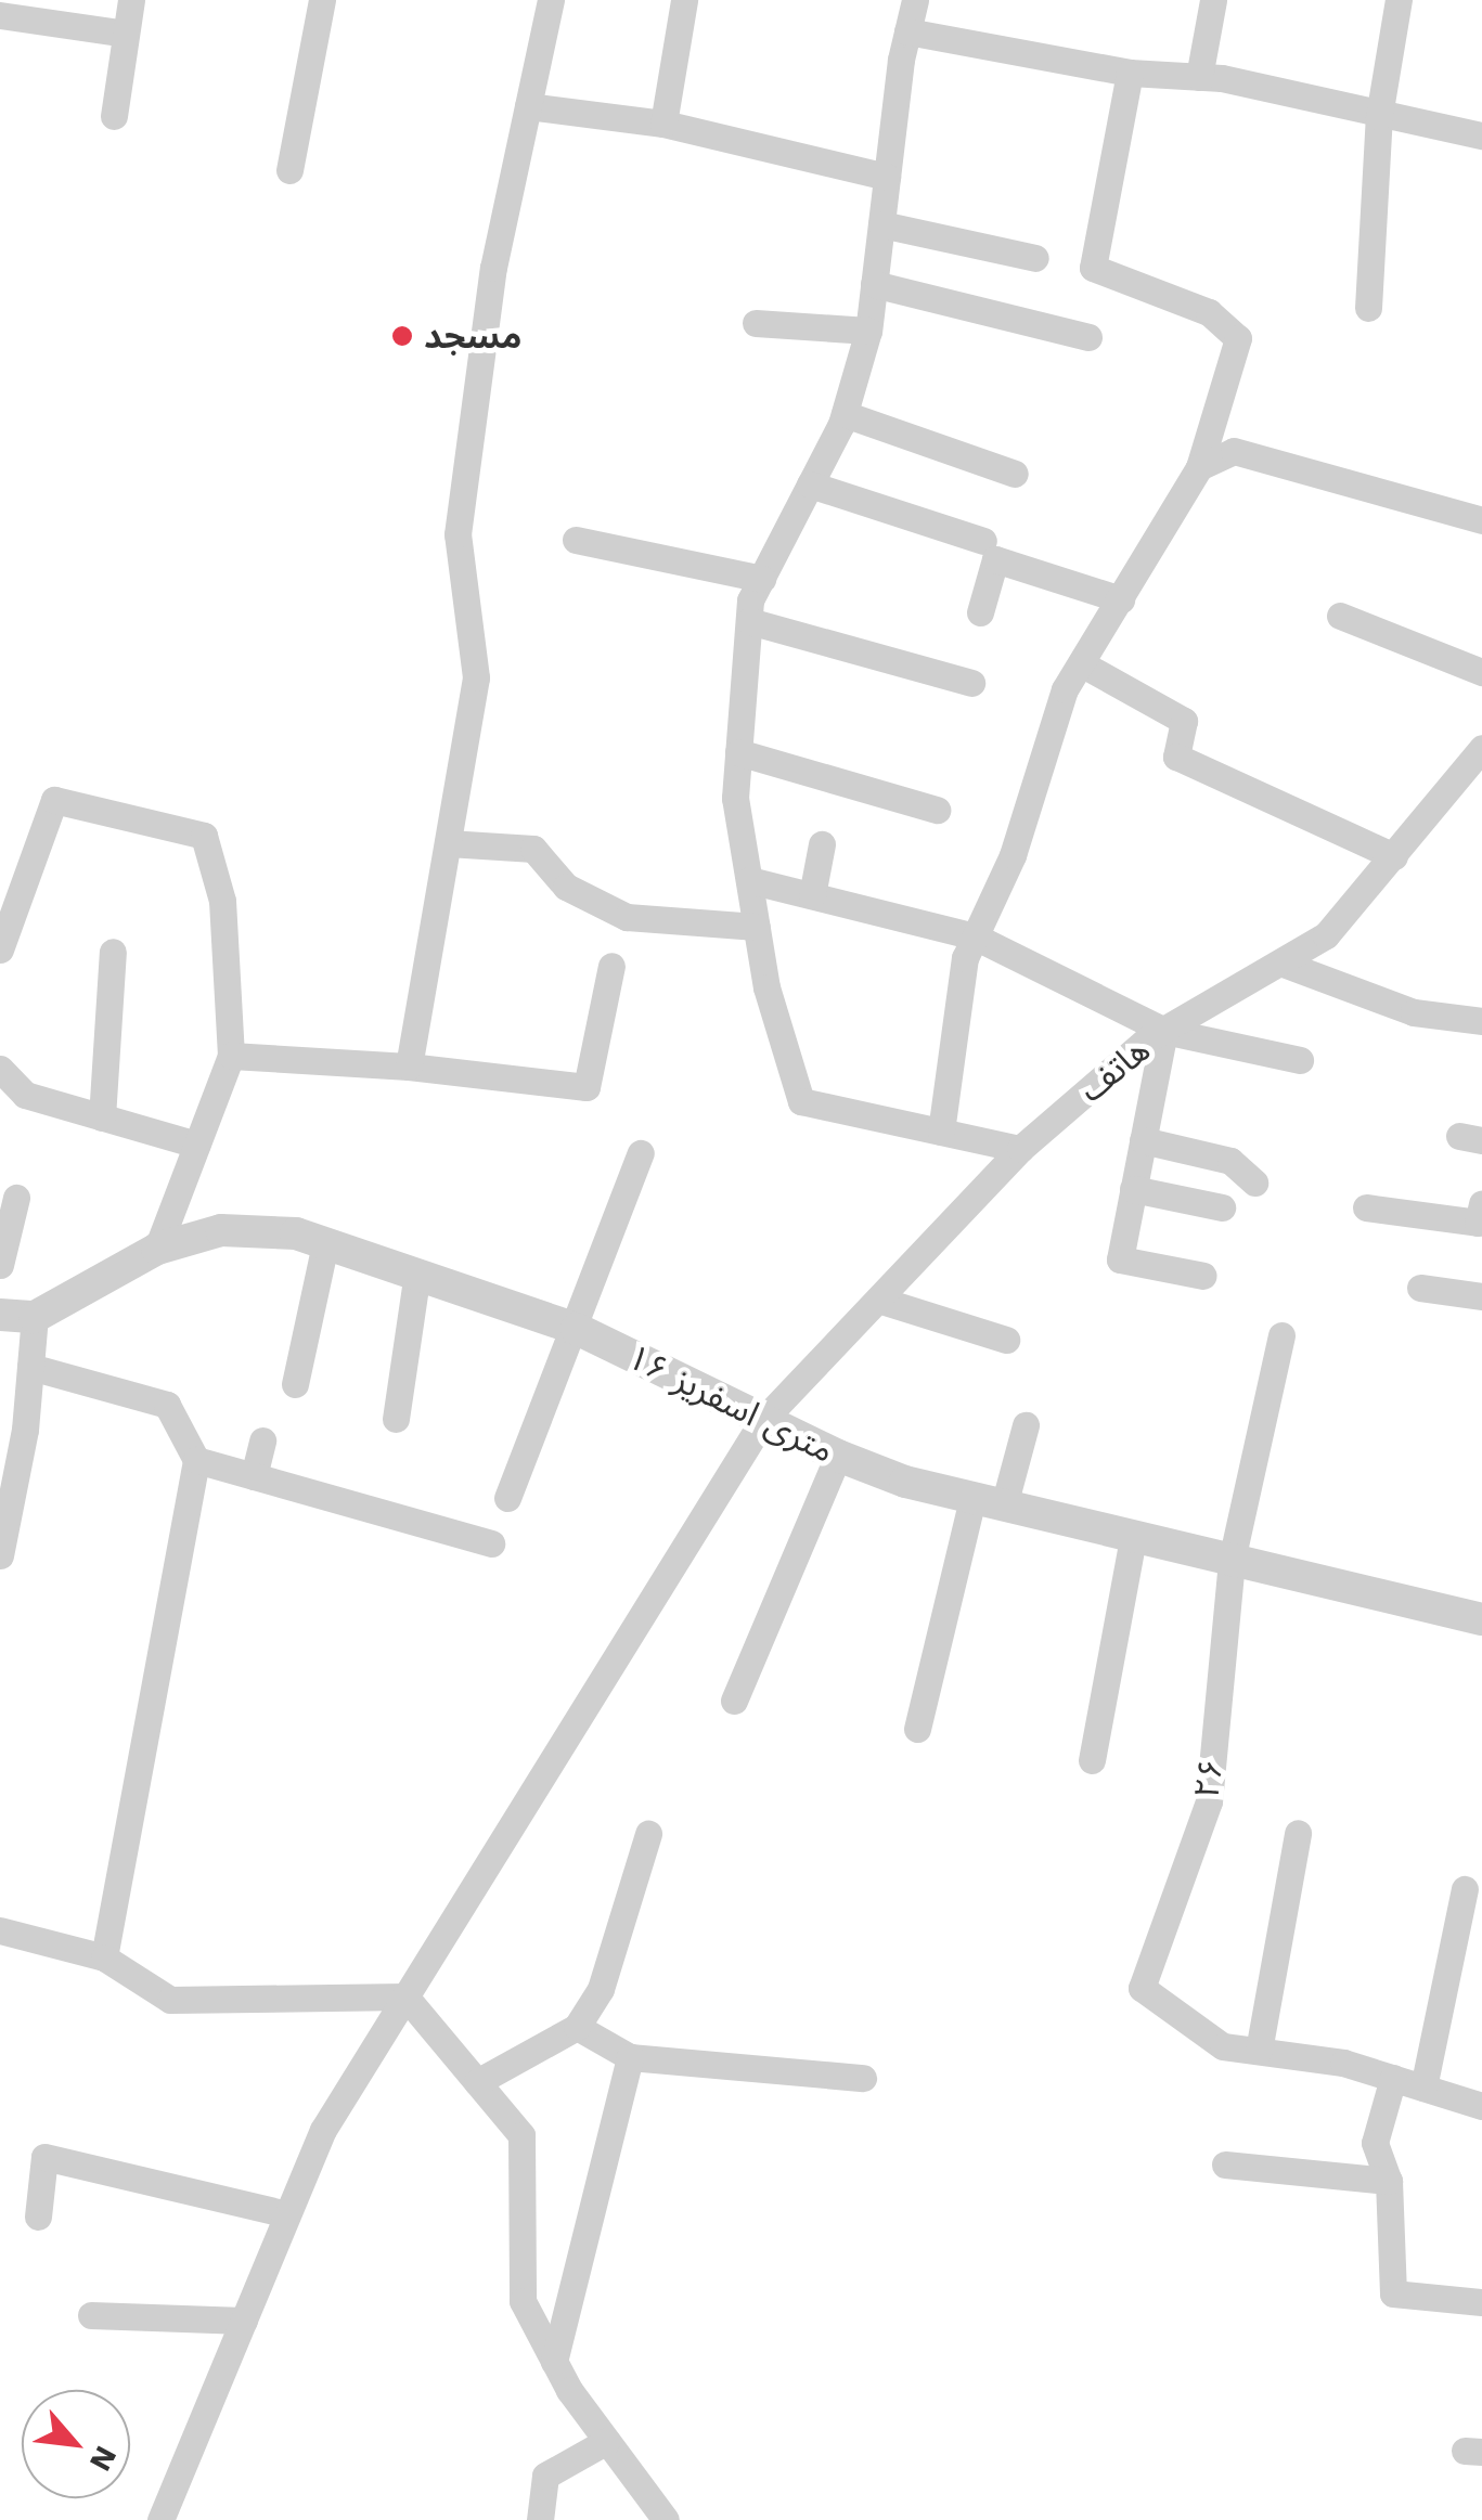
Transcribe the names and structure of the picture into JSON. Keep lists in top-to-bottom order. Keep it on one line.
{"streets":{"street":["هاتف","۱۶ متری اسفریز","۲۶"]},"crossings":[["هاتف","۱۶ متری اسفریز"],["۱۶ متری اسفریز","۲۶"]],"places":["مسجد"],"north":"bottom right"}
